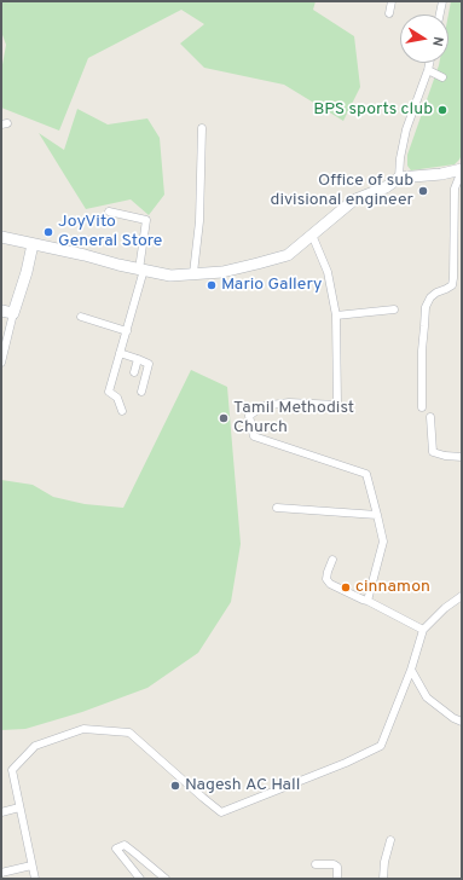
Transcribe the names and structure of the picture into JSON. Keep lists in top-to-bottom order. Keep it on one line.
{"places":["BPS sports club","Office of sub divisional engineer","JoyVito General Store","Mario Gallery","Tamil Methodist Church","cinnamon","Nagesh AC Hall"],"north":"right"}
